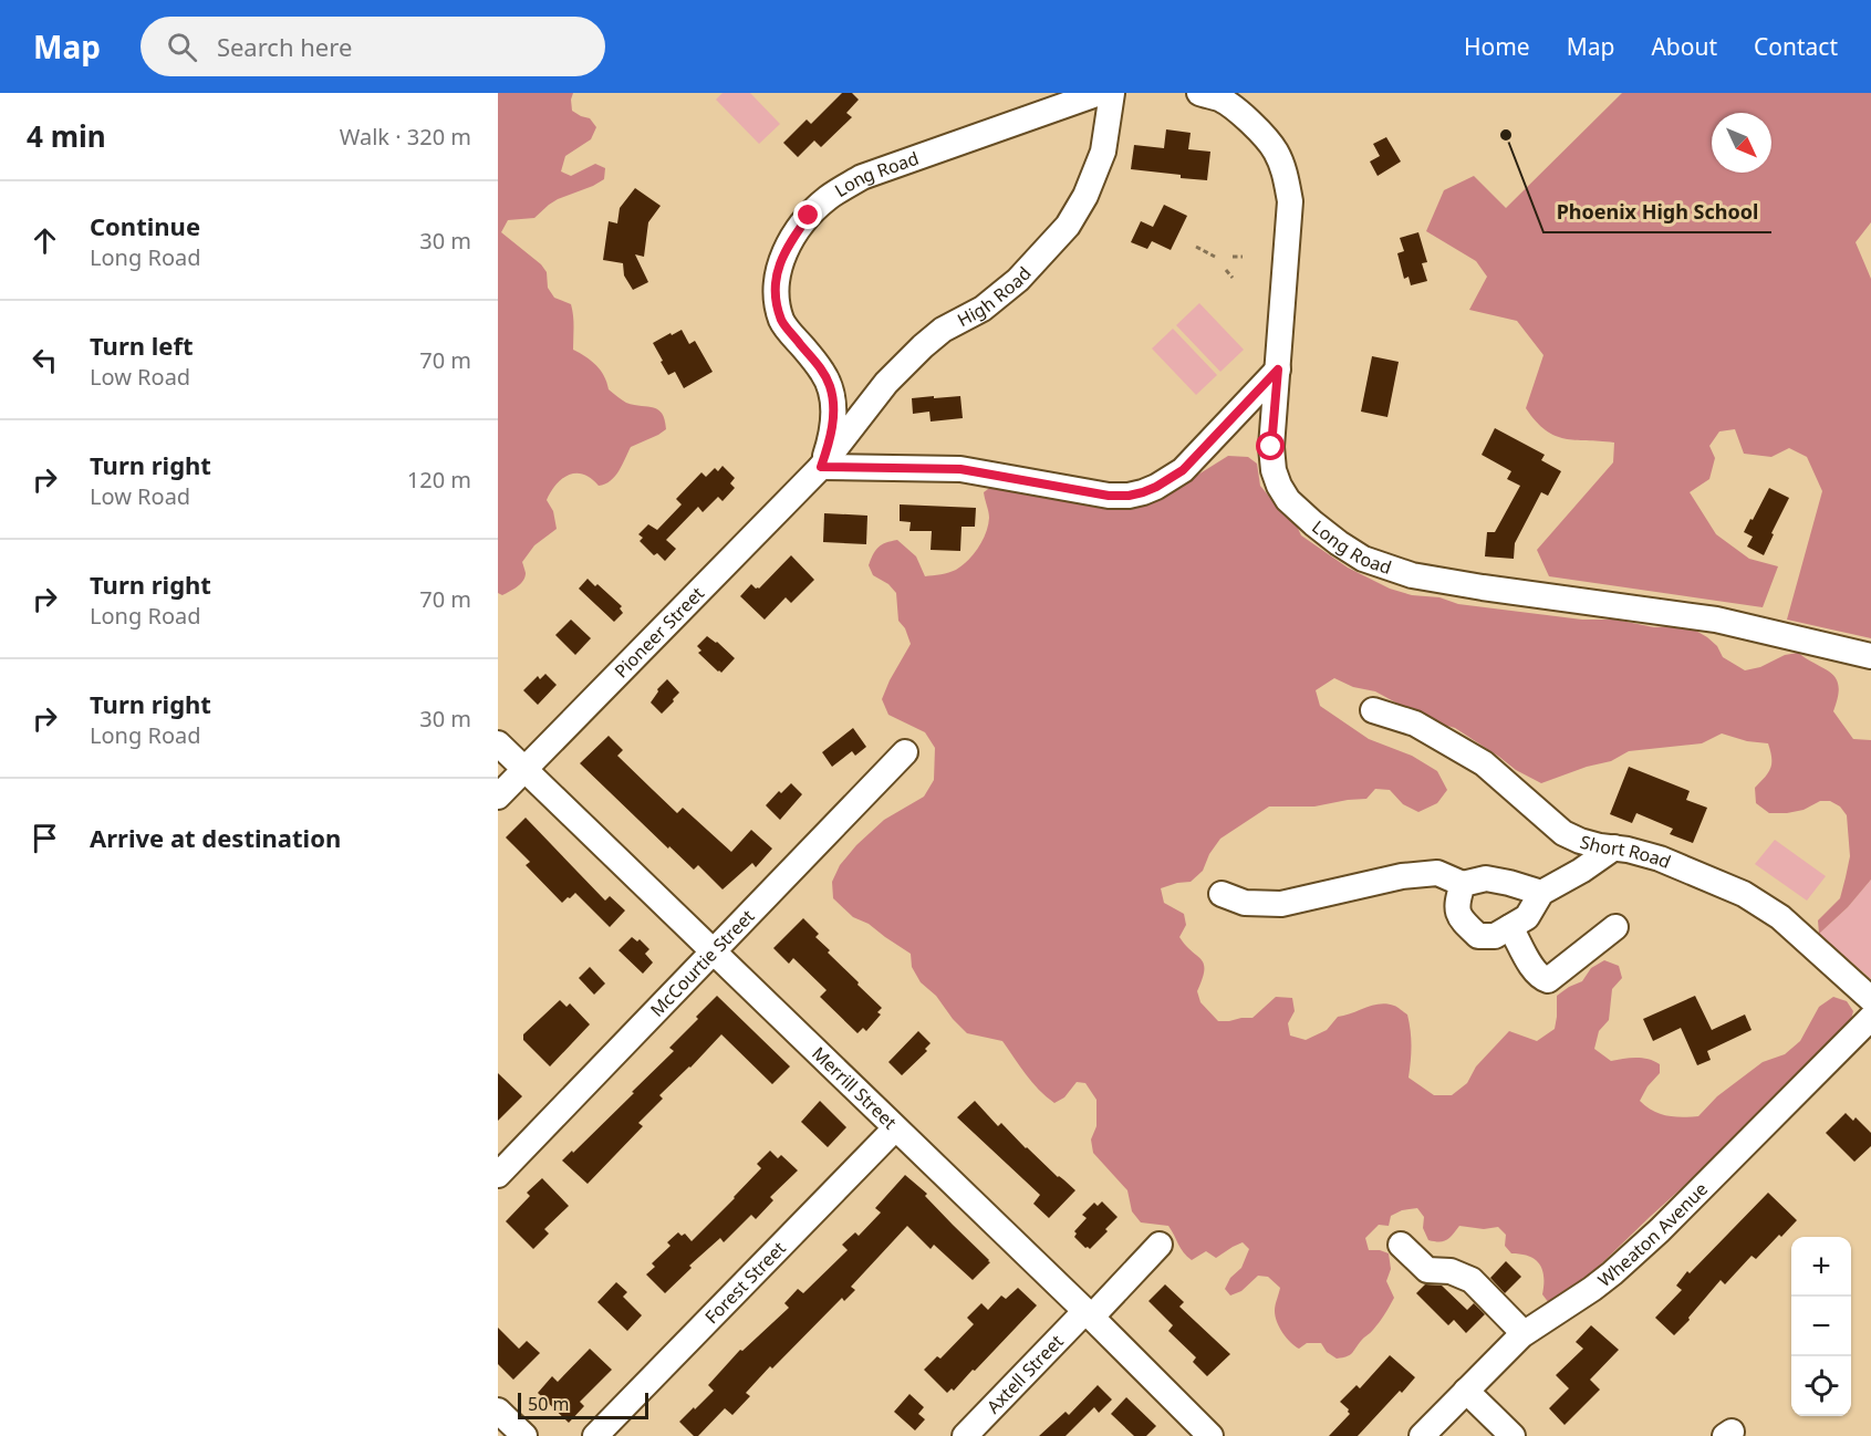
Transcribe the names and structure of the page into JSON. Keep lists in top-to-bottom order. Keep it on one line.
{"streets":{"street":["Long Road","High Road","Pioneer Street","Short Road","McCourtie Street","Merrill Street","Wheaton Avenue","Forest Street","Axtell Street"]},"crossings":[["Long Road","High Road"],["Long Road","Pioneer Street"],["High Road","Pioneer Street"],["Pioneer Street","Merrill Street"],["McCourtie Street","Merrill Street"],["Merrill Street","Forest Street"],["Merrill Street","Axtell Street"]],"places":["Phoenix High School"],"scale_bar":"50 m","north":"bottom right","page":{"header":"Map","search":"Search here","nav":["Home","Map","About","Contact"],"heading":["4 min","Walk · 320 m"],"list":[["Continue","Long Road","30 m"],["Turn left","Low Road","70 m"],["Turn right","Low Road","120 m"],["Turn right","Long Road","70 m"],["Turn right","Long Road","30 m"],"Arrive at destination"],"map_buttons":["+","−"],"scale":"50 m"}}
